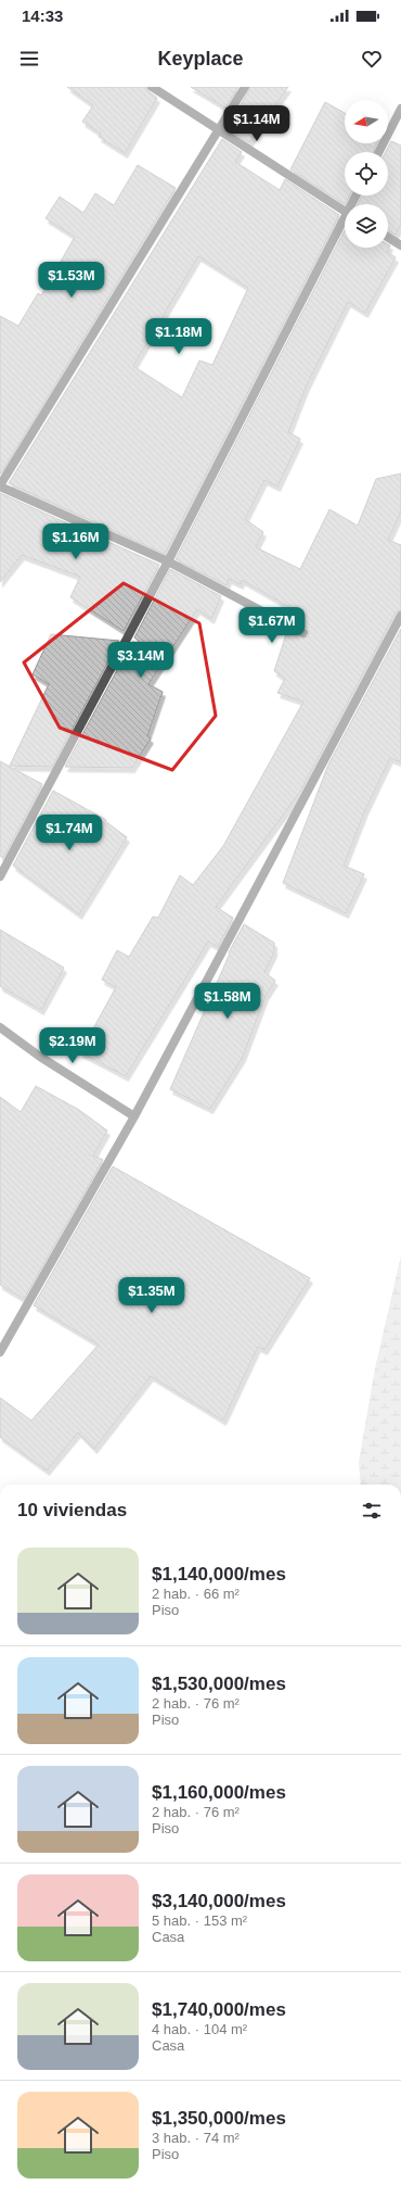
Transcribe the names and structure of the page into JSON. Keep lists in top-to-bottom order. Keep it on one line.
{"north":"left","page":{"status":"14:33","header":"Keyplace","price":["$1.14M","$1.53M","$1.18M","$1.16M","$1.67M","$3.14M","$1.74M","$1.58M","$2.19M","$1.35M"],"heading":"10 viviendas","list":[{"name":"$1,140,000/mes","note":"2 hab. · 66 m² · Piso"},{"name":"$1,530,000/mes","note":"2 hab. · 76 m² · Piso"},{"name":"$1,160,000/mes","note":"2 hab. · 76 m² · Piso"},{"name":"$3,140,000/mes","note":"5 hab. · 153 m² · Casa"},{"name":"$1,740,000/mes","note":"4 hab. · 104 m² · Casa"},{"name":"$1,350,000/mes","note":"3 hab. · 74 m² · Piso"}]}}
